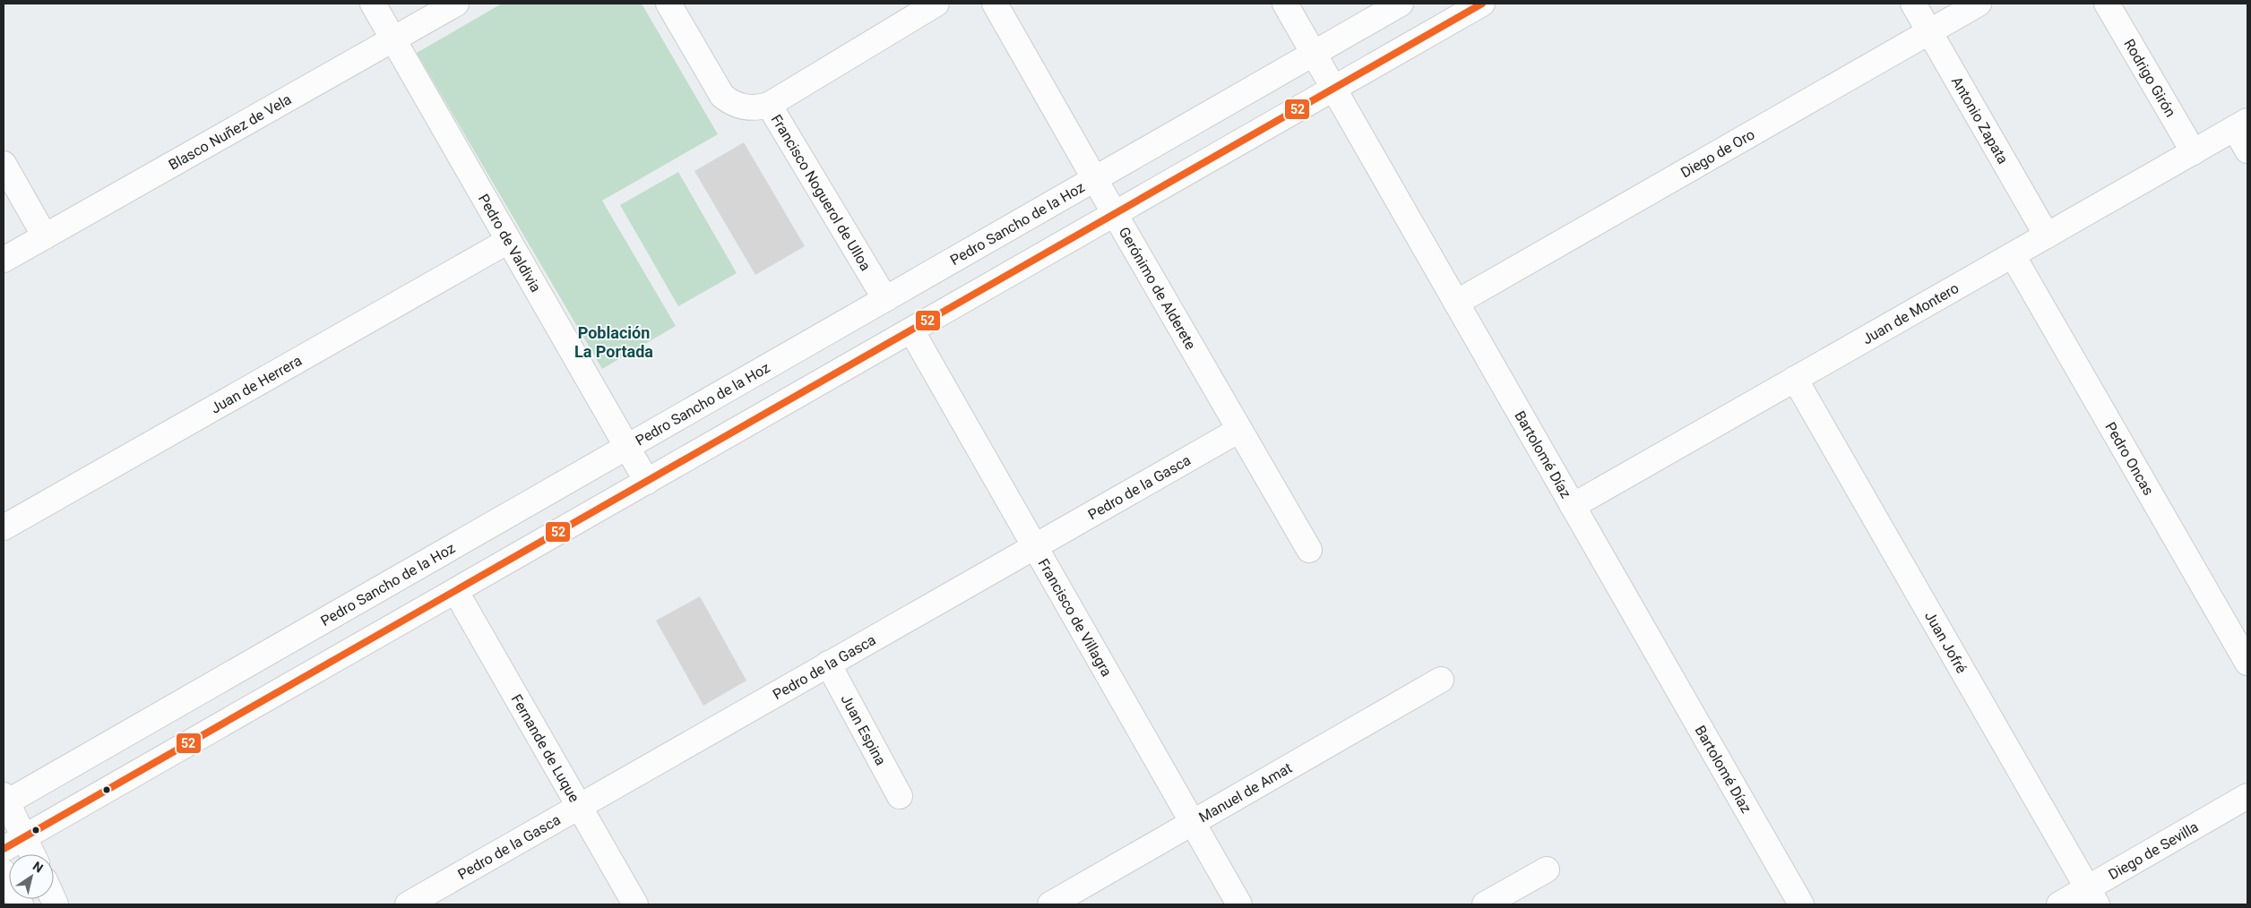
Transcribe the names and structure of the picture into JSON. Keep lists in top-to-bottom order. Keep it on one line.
{"streets":{"street":["Rodrigo Girón","Antonio Zapata","Blasco Nuñez de Vela","Diego de Oro","Francisco Noguerol de Ulloa","Pedro Sancho de la Hoz","Pedro de Valdivia","Gerónimo de Alderete","Juan de Montero","Juan de Herrera","Bartolomé Díaz","Pedro Oncas","Pedro de la Gasca","Francisco de Villagra","Juan Jofré","Juan Espina","Fernande de Luque","Manuel de Amat","Diego de Sevilla"]},"crossings":[["Rodrigo Girón","Juan de Montero"],["Antonio Zapata","Diego de Oro"],["Antonio Zapata","Juan de Montero"],["Blasco Nuñez de Vela","Pedro de Valdivia"],["Diego de Oro","Bartolomé Díaz"],["Francisco Noguerol de Ulloa","Pedro Sancho de la Hoz"],["Pedro Sancho de la Hoz","Pedro de Valdivia"],["Pedro Sancho de la Hoz","Gerónimo de Alderete"],["Pedro Sancho de la Hoz","Bartolomé Díaz"],["Pedro de Valdivia","Juan de Herrera"],["Gerónimo de Alderete","Pedro de la Gasca"],["Juan de Montero","Bartolomé Díaz"],["Juan de Montero","Pedro Oncas"],["Juan de Montero","Juan Jofré"],["Pedro de la Gasca","Francisco de Villagra"],["Pedro de la Gasca","Juan Espina"],["Pedro de la Gasca","Fernande de Luque"],["Francisco de Villagra","Manuel de Amat"],["Juan Jofré","Diego de Sevilla"]],"districts":["Población La Portada"],"lines":["transit line 52"],"north":"top right"}
